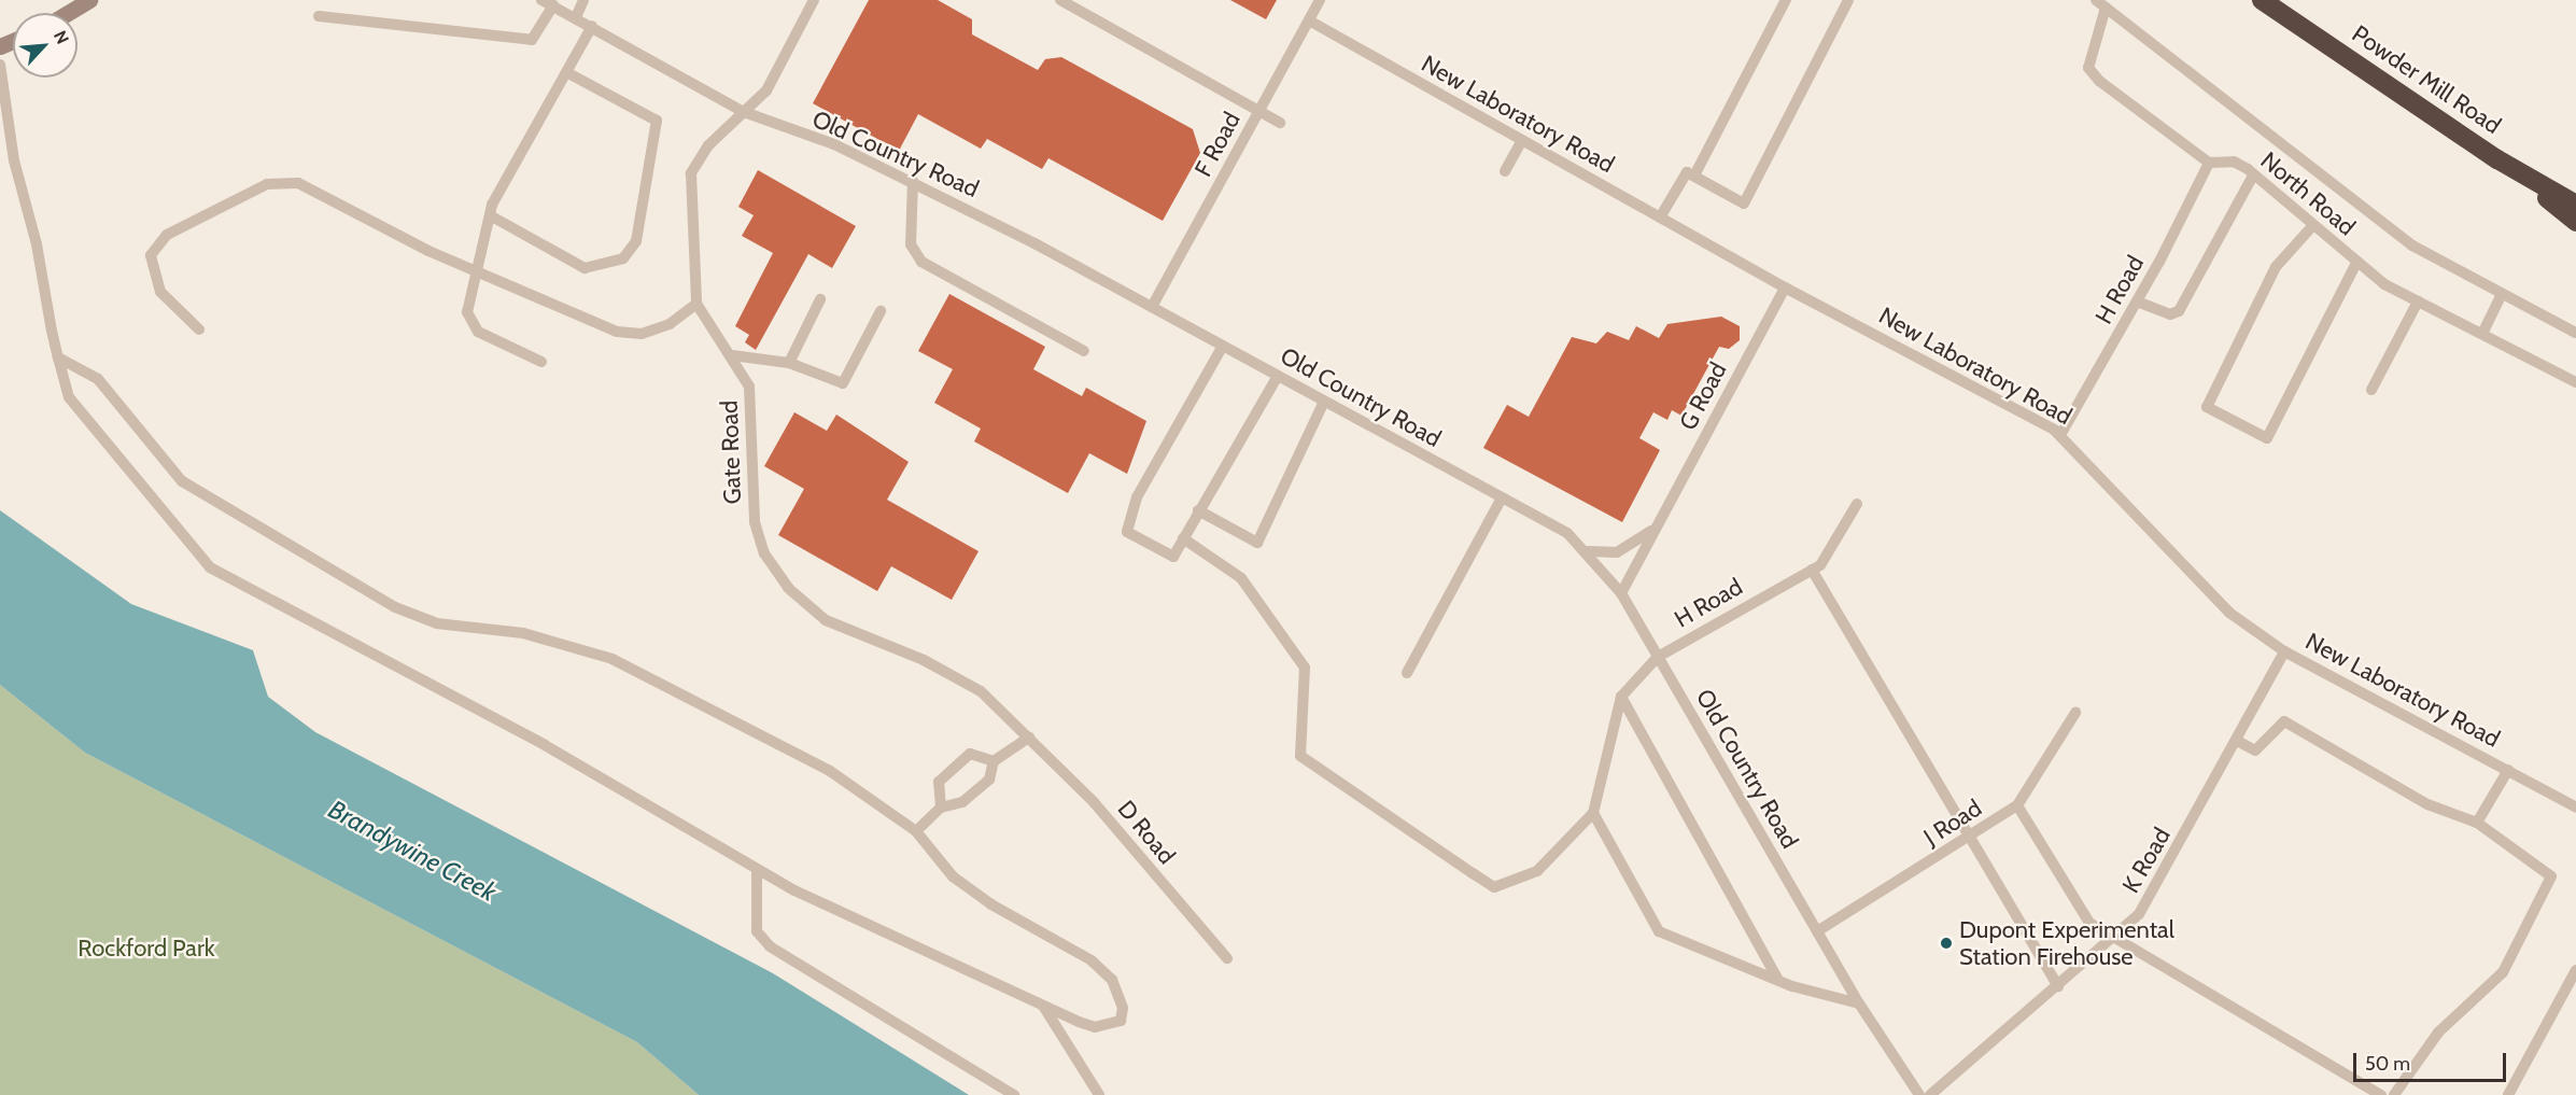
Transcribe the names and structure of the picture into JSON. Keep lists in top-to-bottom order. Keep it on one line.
{"streets":{"highway":["Powder Mill Road"],"lane":["New Laboratory Road","F Road","Old Country Road","North Road","H Road","G Road","Gate Road","J Road","D Road","K Road"]},"crossings":[["New Laboratory Road","F Road"],["New Laboratory Road","H Road"],["New Laboratory Road","G Road"],["New Laboratory Road","K Road"],["F Road","Old Country Road"],["Old Country Road","H Road"],["Old Country Road","G Road"],["Old Country Road","J Road"],["North Road","H Road"],["Gate Road","D Road"]],"water":["Brandywine Creek"],"parks":["Rockford Park"],"places":["Dupont Experimental Station Firehouse"],"scale_bar":"50 m","north":"top right"}
